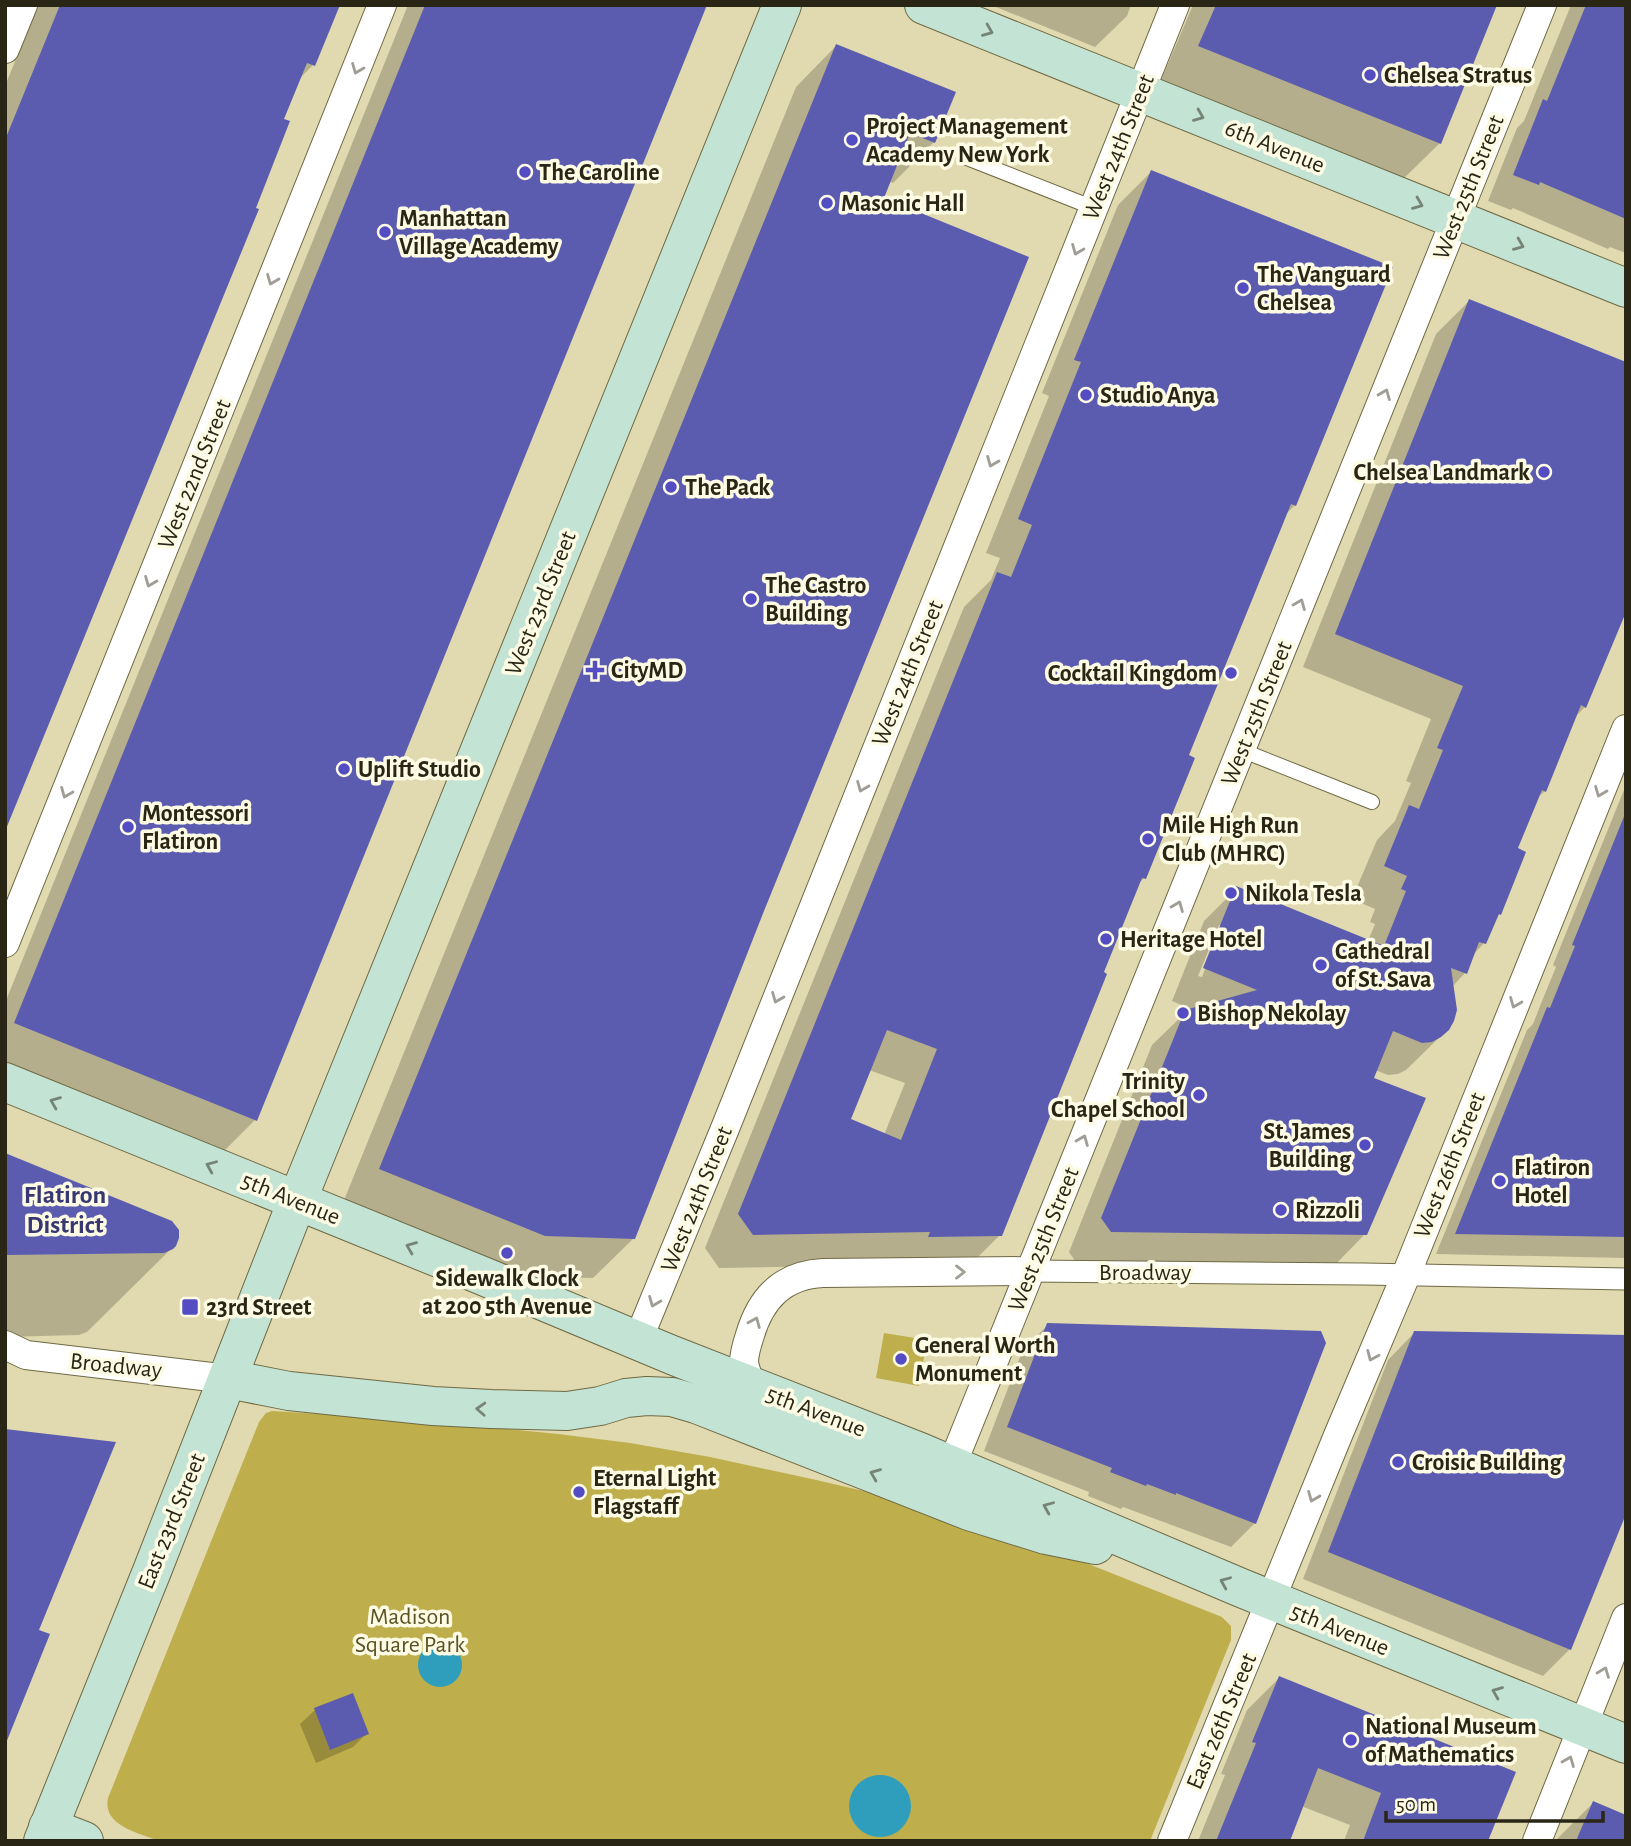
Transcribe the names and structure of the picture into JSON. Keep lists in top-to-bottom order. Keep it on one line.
{"streets":{"main road":["6th Avenue","West 23rd Street","5th Avenue","East 23rd Street"],"street":["West 24th Street","West 25th Street","West 22nd Street","West 26th Street","Broadway","East 26th Street"]},"crossings":[["6th Avenue","West 24th Street"],["6th Avenue","West 25th Street"],["West 24th Street","5th Avenue"],["West 25th Street","5th Avenue"],["West 25th Street","Broadway"],["West 23rd Street","5th Avenue"],["West 23rd Street","East 23rd Street"],["West 26th Street","5th Avenue"],["West 26th Street","Broadway"],["West 26th Street","East 26th Street"],["5th Avenue","Broadway"],["5th Avenue","East 23rd Street"],["5th Avenue","East 26th Street"],["Broadway","East 23rd Street"]],"one_way":["6th Avenue","West 24th Street","West 25th Street","West 22nd Street","West 26th Street","5th Avenue"],"districts":["Flatiron District"],"parks":["Madison Square Park"],"places":{"other":["Chelsea Stratus","Project Management Academy New York","The Caroline","Masonic Hall","Manhattan Village Academy","The Vanguard Chelsea","Studio Anya","Chelsea Landmark","The Pack","The Castro Building","Cocktail Kingdom","Uplift Studio","Montessori Flatiron","Mile High Run Club (MHRC)","Nikola Tesla","Heritage Hotel","Cathedral of St. Sava","Bishop Nekolay","Trinity Chapel School","St. James Building","Flatiron Hotel","Rizzoli","Sidewalk Clock at 200 5th Avenue","General Worth Monument","Croisic Building","Eternal Light Flagstaff","National Museum of Mathematics"],"health":["CityMD"],"transit":["23rd Street"]},"scale_bar":"50 m"}
